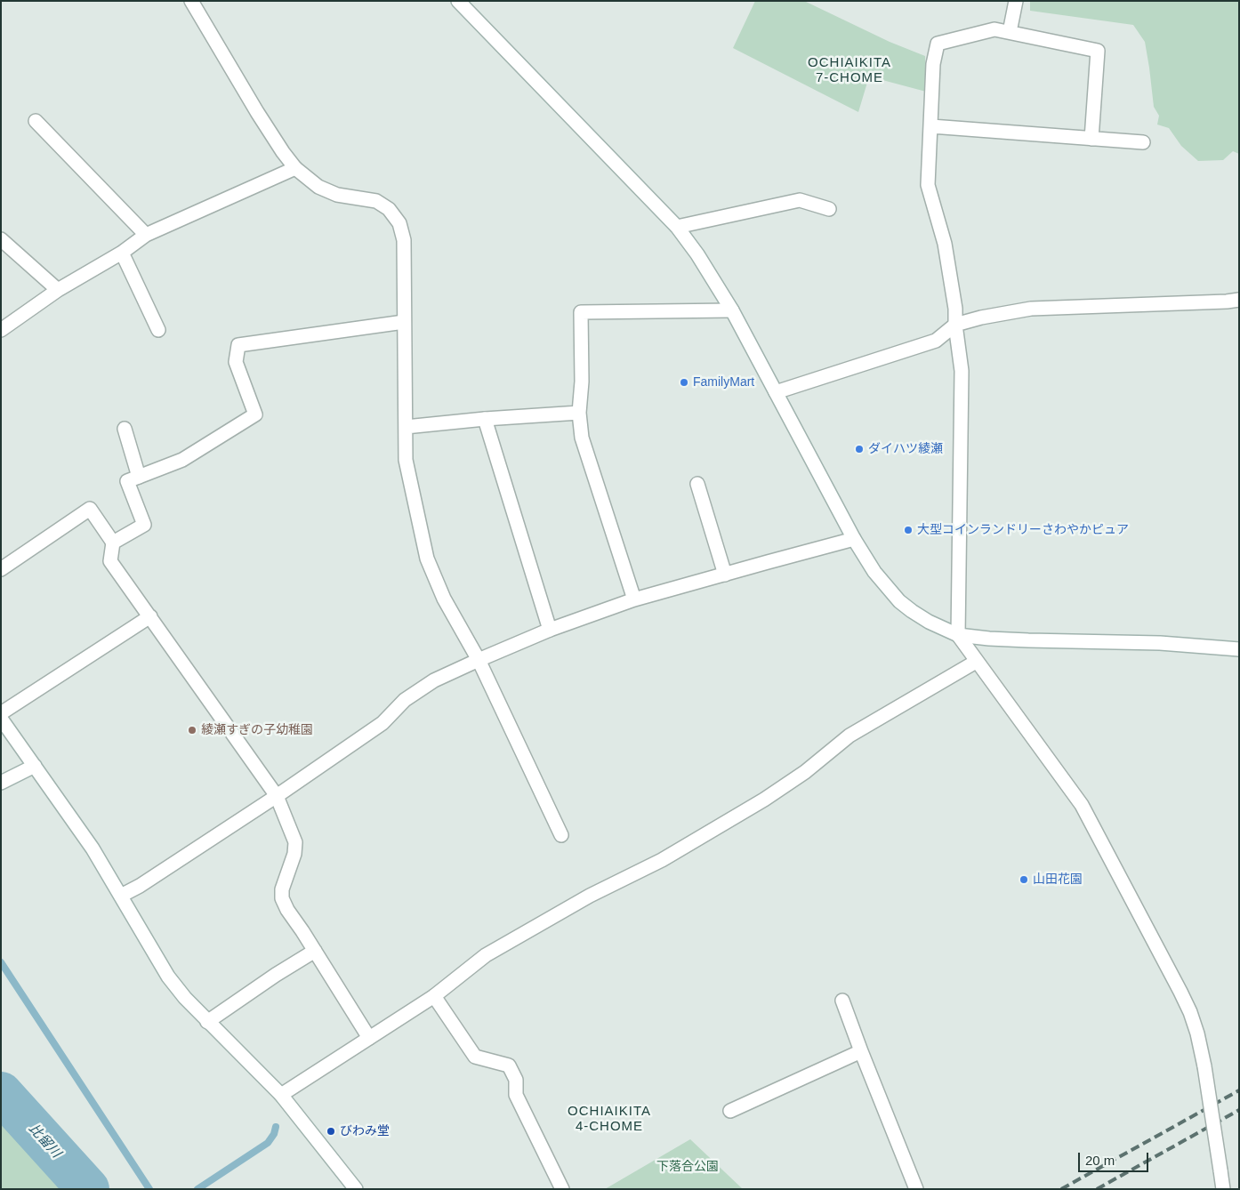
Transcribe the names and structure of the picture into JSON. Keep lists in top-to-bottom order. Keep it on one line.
{"districts":["OCHIAIKITA 7-CHOME","OCHIAIKITA 4-CHOME"],"water":["比留川"],"parks":["下落合公園"],"places":["FamilyMart","ダイハツ綾瀬","大型コインランドリーさわやかピュア","綾瀬すぎの子幼稚園","山田花園","びわみ堂"],"scale_bar":"20 m"}
